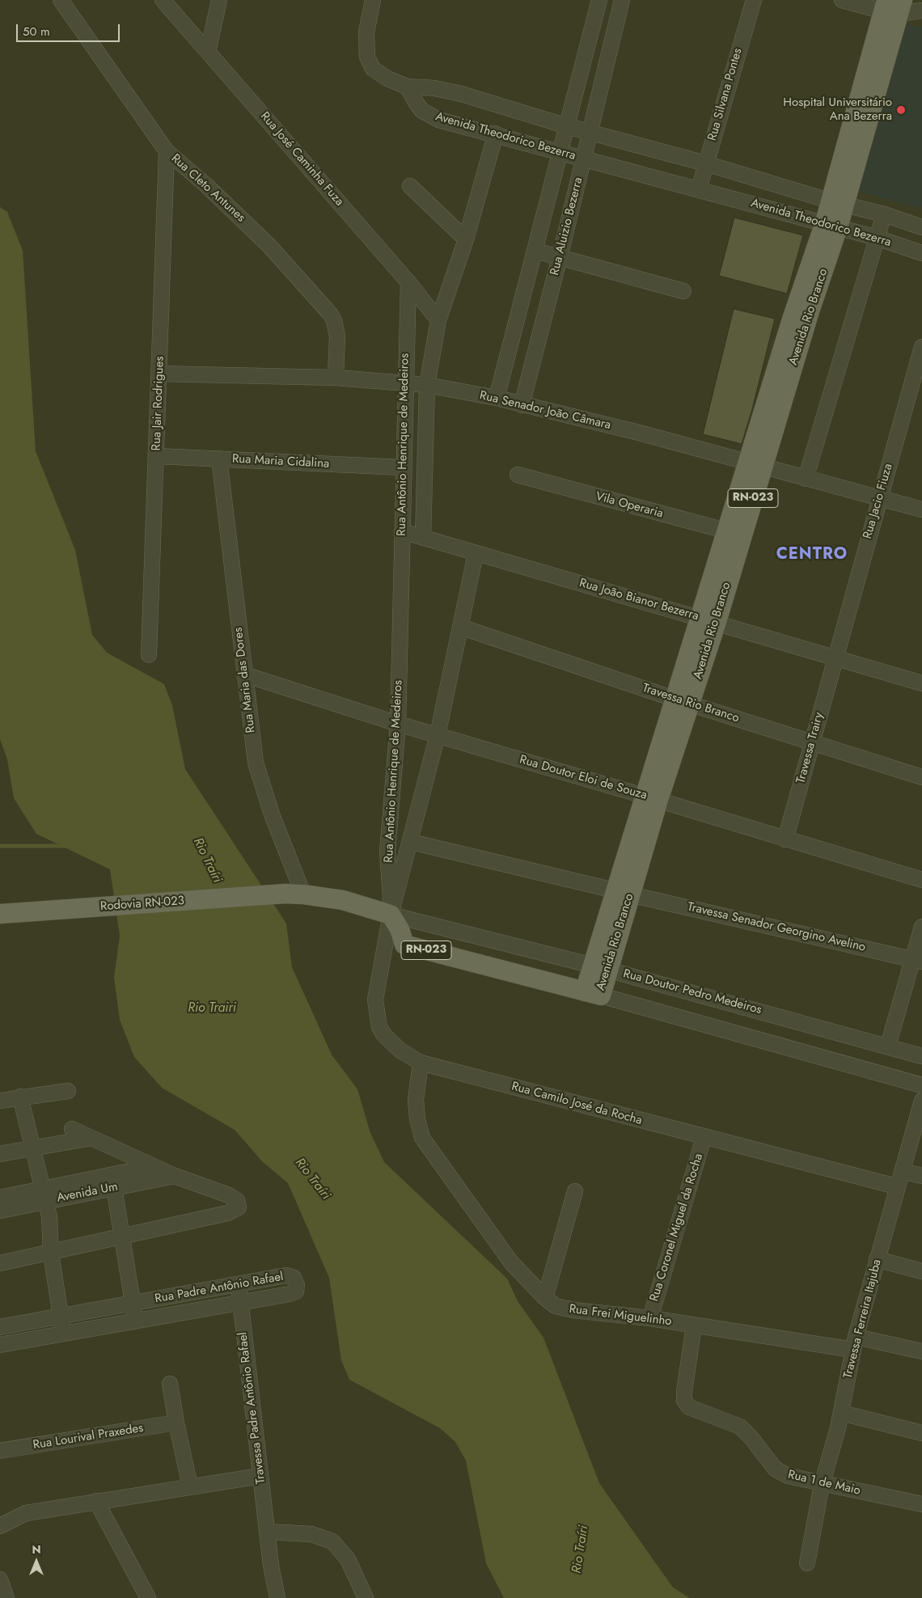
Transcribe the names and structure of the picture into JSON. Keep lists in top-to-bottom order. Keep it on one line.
{"streets":{"main road":["Avenida Rio Branco","RN-023","Rodovia RN-023","Rua Doutor Pedro Medeiros"],"street":["Rua Silvana Pontes","Avenida Theodorico Bezerra","Rua José Caminha Fuza","Rua Cleto Antunes","Rua Aluizio Bezerra","Rua Jair Rodrigues","Rua Senador João Câmara","Rua Antônio Henrique de Medeiros","Rua Maria Cidalina","Rua Jacio Fiuza","Vila Operaria","Rua João Bianor Bezerra","Rua Maria das Dores","Travessa Rio Branco","Travessa Trairy","Rua Doutor Eloi de Souza","Travessa Senador Georgino Avelino","Rua Camilo José da Rocha","Avenida Um","Rua Coronel Miguel da Rocha","Rua Padre Antônio Rafael","Rua Frei Miguelinho","Travessa Ferreira Itajuba","Travessa Padre Antônio Rafael","Rua Lourival Praxedes","Rua 1 de Maio"]},"crossings":[["Rua Silvana Pontes","Avenida Theodorico Bezerra"],["Avenida Theodorico Bezerra","Rua Aluizio Bezerra"],["Avenida Theodorico Bezerra","Avenida Rio Branco"],["Avenida Theodorico Bezerra","Rua Antônio Henrique de Medeiros"],["Rua José Caminha Fuza","Rua Antônio Henrique de Medeiros"],["Rua Cleto Antunes","Rua Jair Rodrigues"],["Rua Cleto Antunes","Rua Senador João Câmara"],["Rua Aluizio Bezerra","Rua Senador João Câmara"],["Avenida Rio Branco","Rua Senador João Câmara"],["Avenida Rio Branco","RN-023"],["Avenida Rio Branco","Vila Operaria"],["Avenida Rio Branco","Rua João Bianor Bezerra"],["Avenida Rio Branco","Travessa Rio Branco"],["Avenida Rio Branco","Rua Doutor Eloi de Souza"],["Avenida Rio Branco","Travessa Senador Georgino Avelino"],["Avenida Rio Branco","Rua Doutor Pedro Medeiros"],["Rua Jair Rodrigues","Rua Senador João Câmara"],["Rua Jair Rodrigues","Rua Maria Cidalina"],["Rua Senador João Câmara","Rua Antônio Henrique de Medeiros"],["Rua Senador João Câmara","Rua Jacio Fiuza"],["Rua Antônio Henrique de Medeiros","Rua Maria Cidalina"],["Rua Antônio Henrique de Medeiros","RN-023"],["Rua Antônio Henrique de Medeiros","Rua João Bianor Bezerra"],["Rua Antônio Henrique de Medeiros","Travessa Rio Branco"],["Rua Antônio Henrique de Medeiros","Rua Doutor Eloi de Souza"],["Rua Antônio Henrique de Medeiros","Travessa Senador Georgino Avelino"],["Rua Antônio Henrique de Medeiros","Rua Doutor Pedro Medeiros"],["Rua Antônio Henrique de Medeiros","Rua Camilo José da Rocha"],["Rua Maria Cidalina","Rua Maria das Dores"],["RN-023","Rua Doutor Pedro Medeiros"],["RN-023","Rua Camilo José da Rocha"],["Rua Jacio Fiuza","Rua João Bianor Bezerra"],["Rua Jacio Fiuza","Travessa Trairy"],["Rua João Bianor Bezerra","Travessa Trairy"],["Rua Maria das Dores","Rua Doutor Eloi de Souza"],["Rua Maria das Dores","Rodovia RN-023"],["Rua Maria das Dores","Rua Doutor Pedro Medeiros"],["Travessa Rio Branco","Travessa Trairy"],["Travessa Trairy","Rua Doutor Eloi de Souza"],["Rodovia RN-023","Rua Doutor Pedro Medeiros"],["Rua Doutor Pedro Medeiros","Rua Camilo José da Rocha"],["Rua Camilo José da Rocha","Rua Coronel Miguel da Rocha"],["Rua Camilo José da Rocha","Rua Frei Miguelinho"],["Rua Camilo José da Rocha","Travessa Ferreira Itajuba"],["Rua Coronel Miguel da Rocha","Rua Frei Miguelinho"],["Rua Padre Antônio Rafael","Travessa Padre Antônio Rafael"],["Rua Frei Miguelinho","Travessa Ferreira Itajuba"],["Rua Frei Miguelinho","Rua 1 de Maio"],["Travessa Ferreira Itajuba","Rua 1 de Maio"]],"districts":["CENTRO"],"water":["Rio Traíri","Rio Trairi"],"places":["Hospital Universitário Ana Bezerra"],"scale_bar":"50 m","north":"top"}
